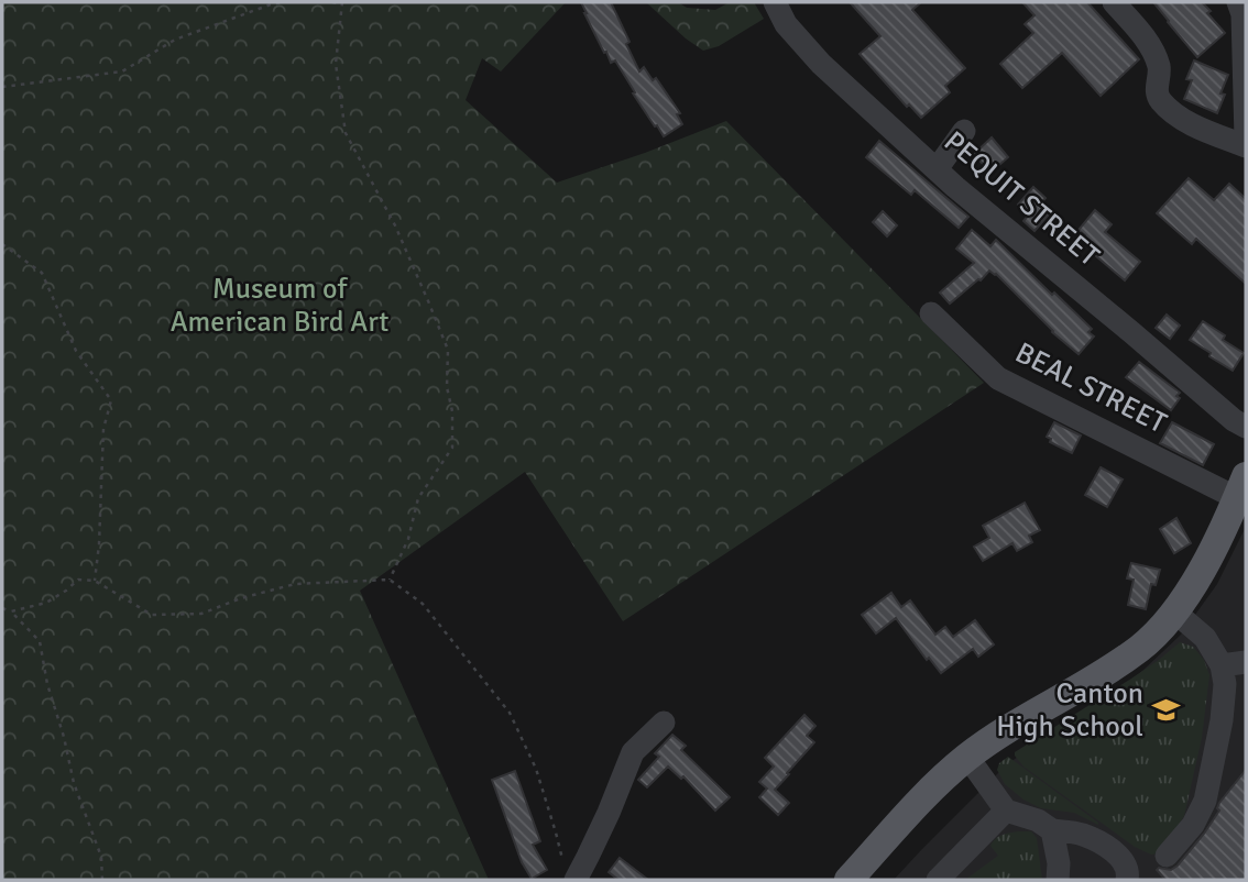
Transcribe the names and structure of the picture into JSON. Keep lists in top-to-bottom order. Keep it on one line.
{"streets":{"street":["PEQUIT STREET","BEAL STREET"]},"parks":["Museum of American Bird Art"],"places":{"school or university":["Canton High School"]}}
